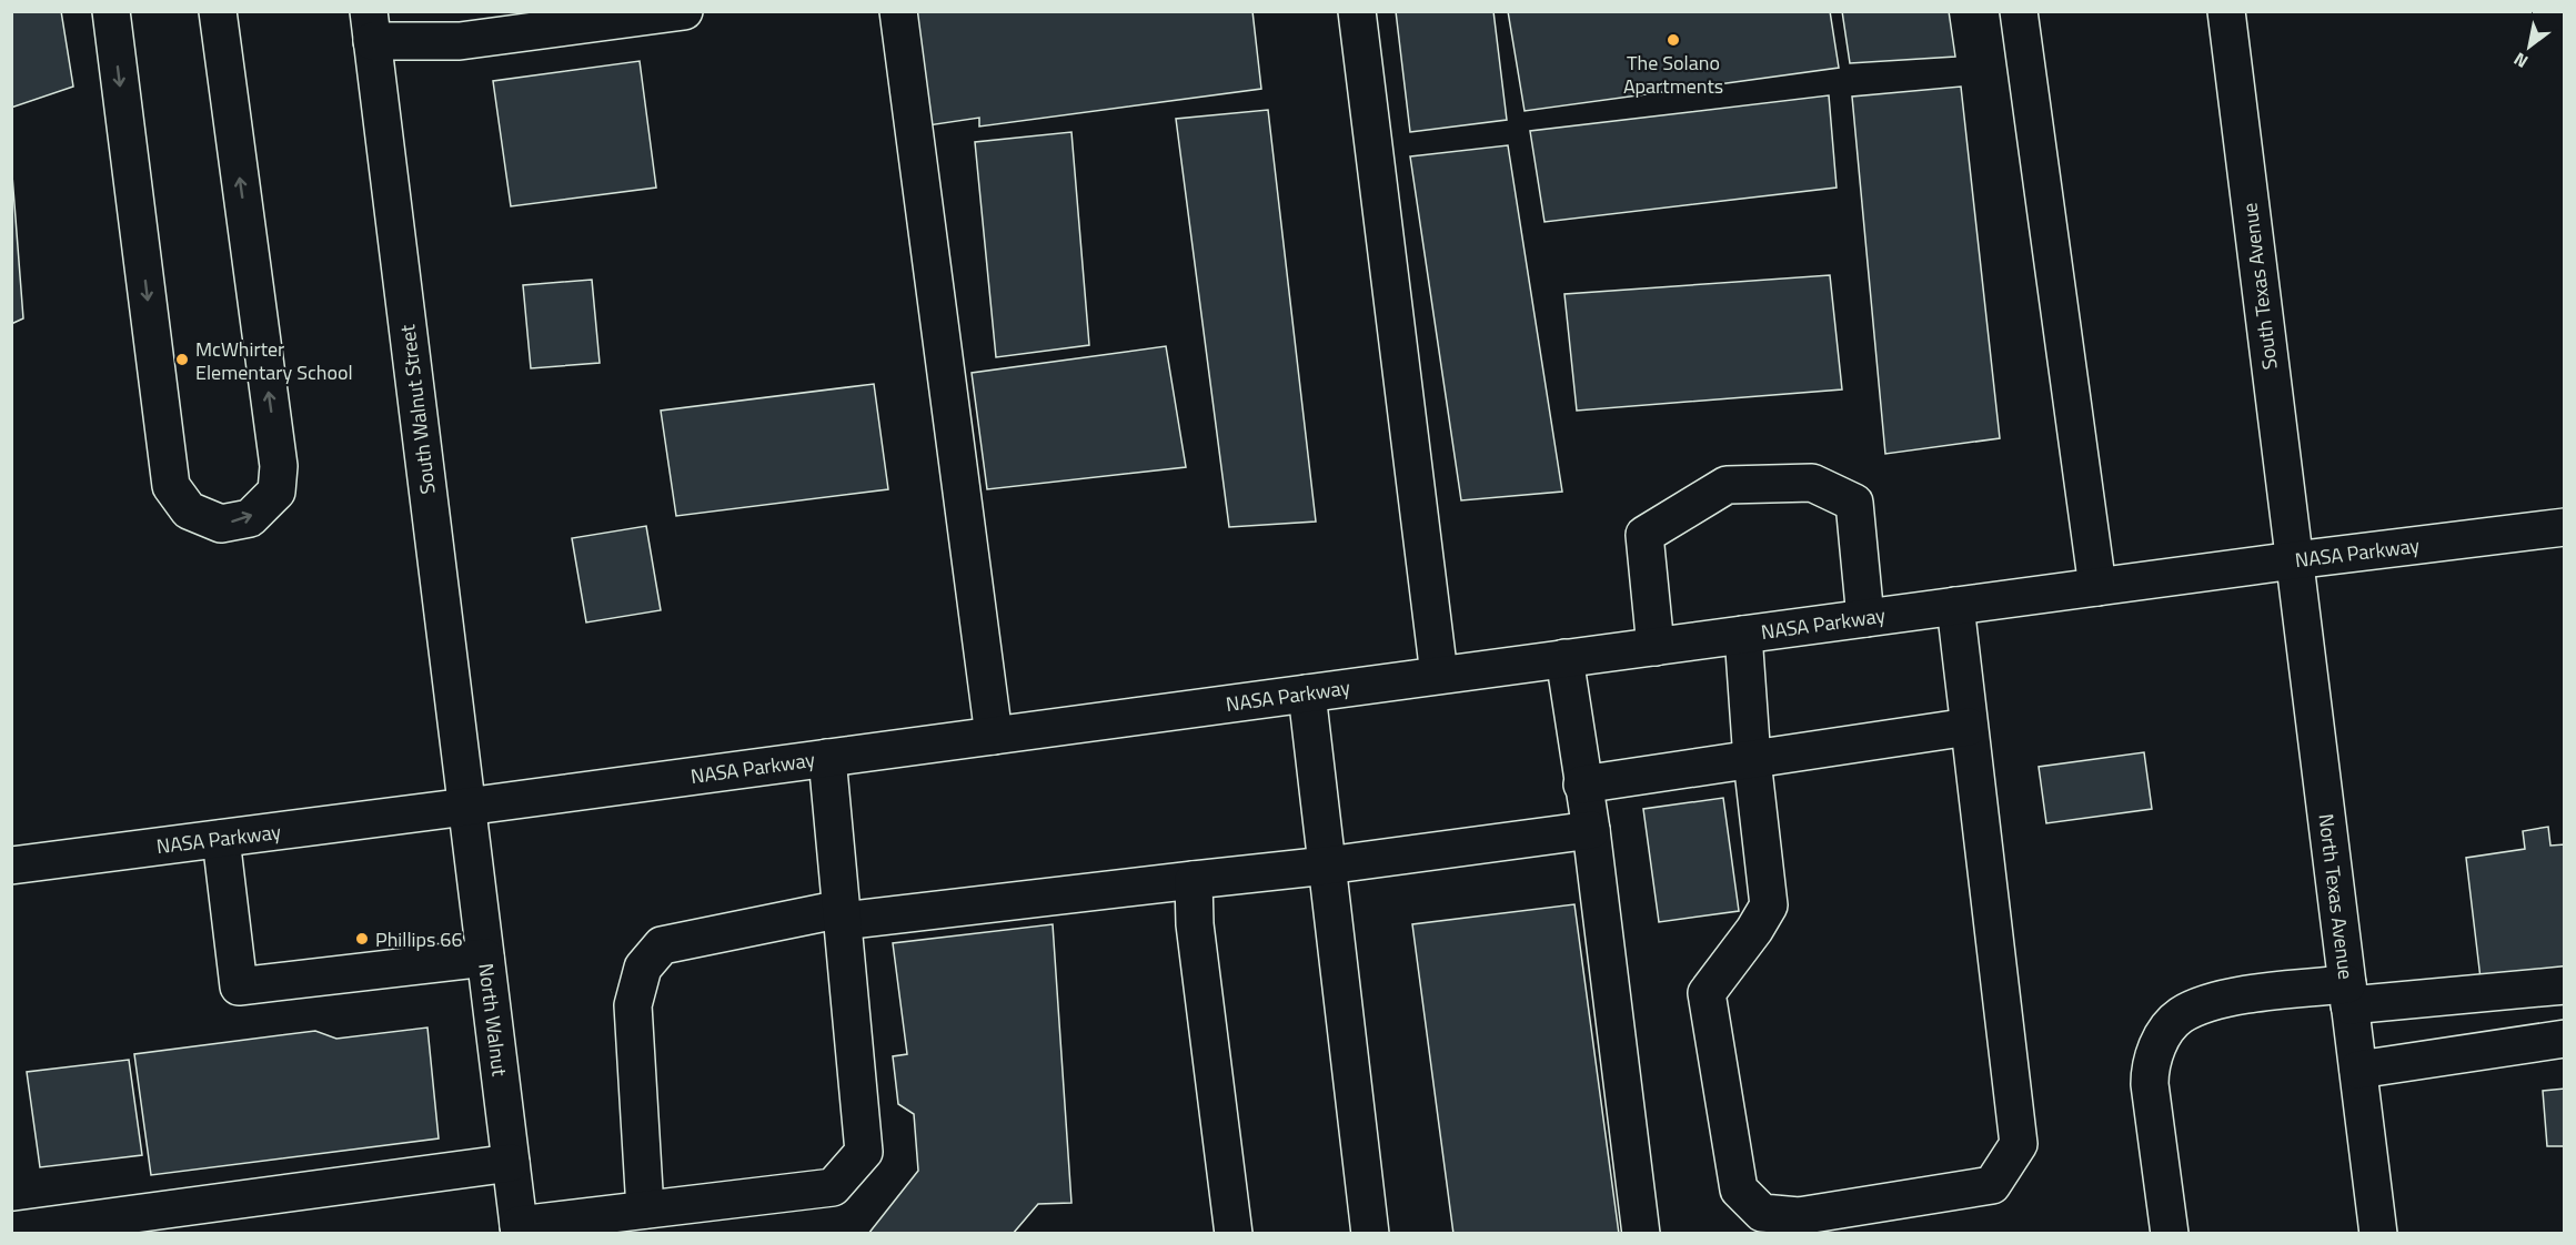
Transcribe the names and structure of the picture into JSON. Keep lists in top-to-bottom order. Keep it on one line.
{"streets":{"main road":["South Texas Avenue","South Walnut Street","NASA Parkway","North Texas Avenue","North Walnut"]},"crossings":[["South Texas Avenue","NASA Parkway"],["South Texas Avenue","North Texas Avenue"],["South Walnut Street","NASA Parkway"],["South Walnut Street","North Walnut"],["NASA Parkway","North Texas Avenue"],["NASA Parkway","North Walnut"]],"places":["The Solano Apartments","McWhirter Elementary School","Phillips 66"],"north":"bottom left"}
